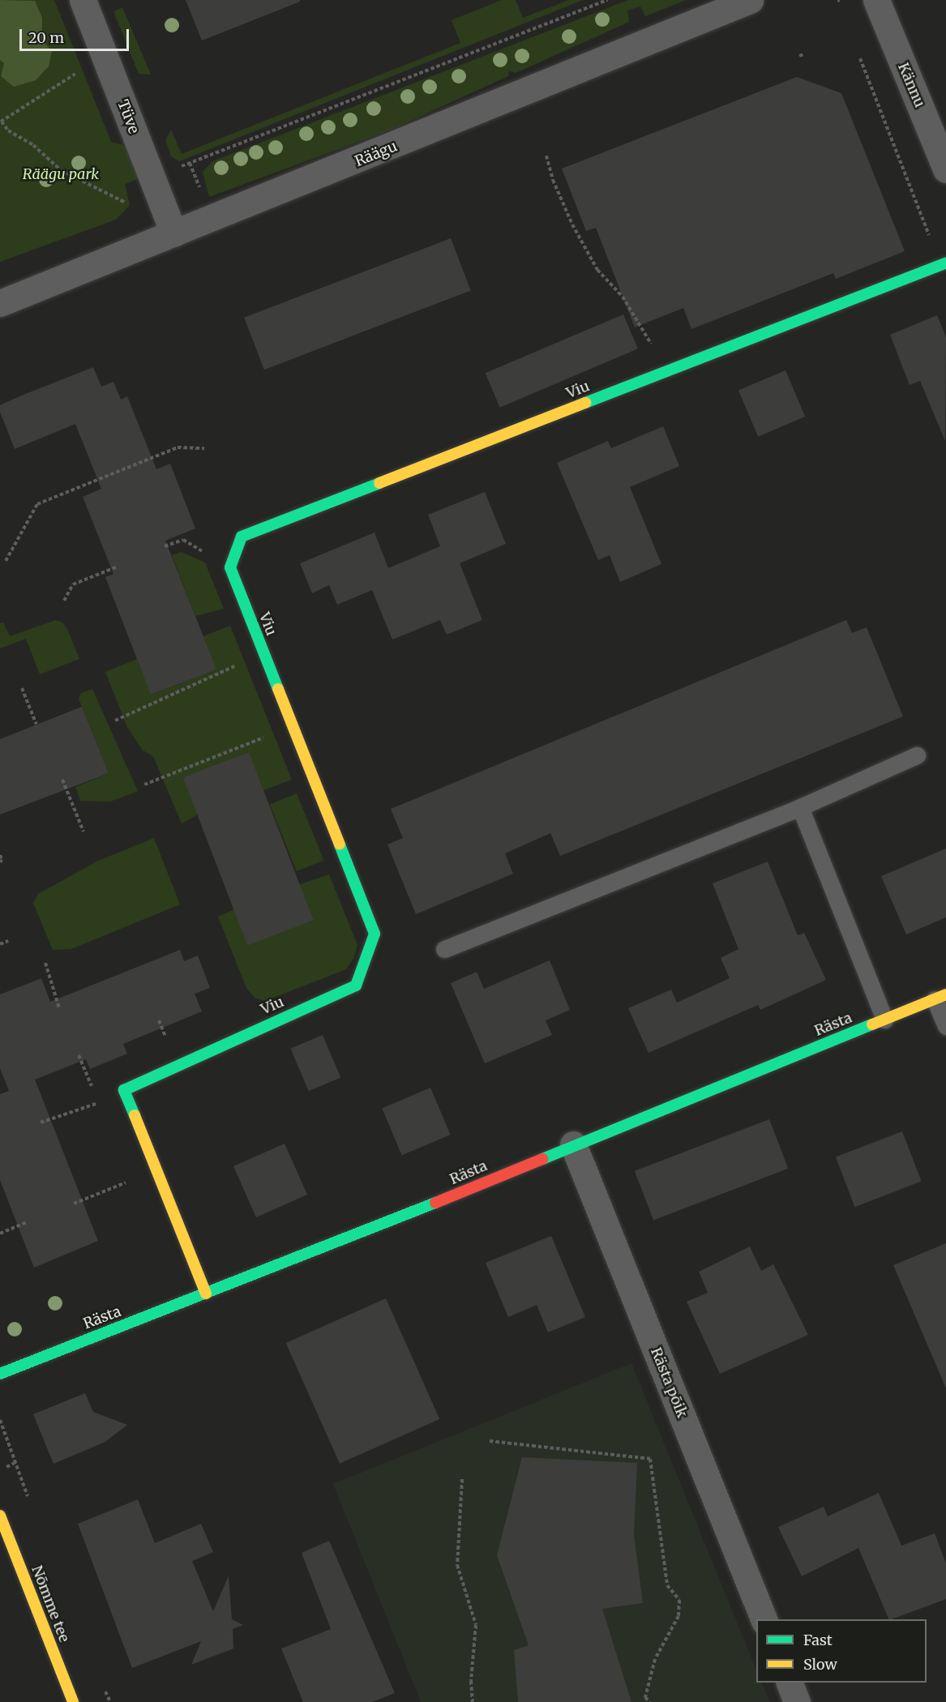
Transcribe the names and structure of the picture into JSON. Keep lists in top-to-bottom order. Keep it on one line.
{"streets":{"street":["Kännu","Tüve","Räägu","Viu","Rästa","Rästa põik","Nõmme tee"]},"crossings":[["Tüve","Räägu"],["Viu","Rästa"],["Rästa","Rästa põik"]],"parks":["Räägu park"],"legend":["Fast","Slow"],"scale_bar":"20 m"}
